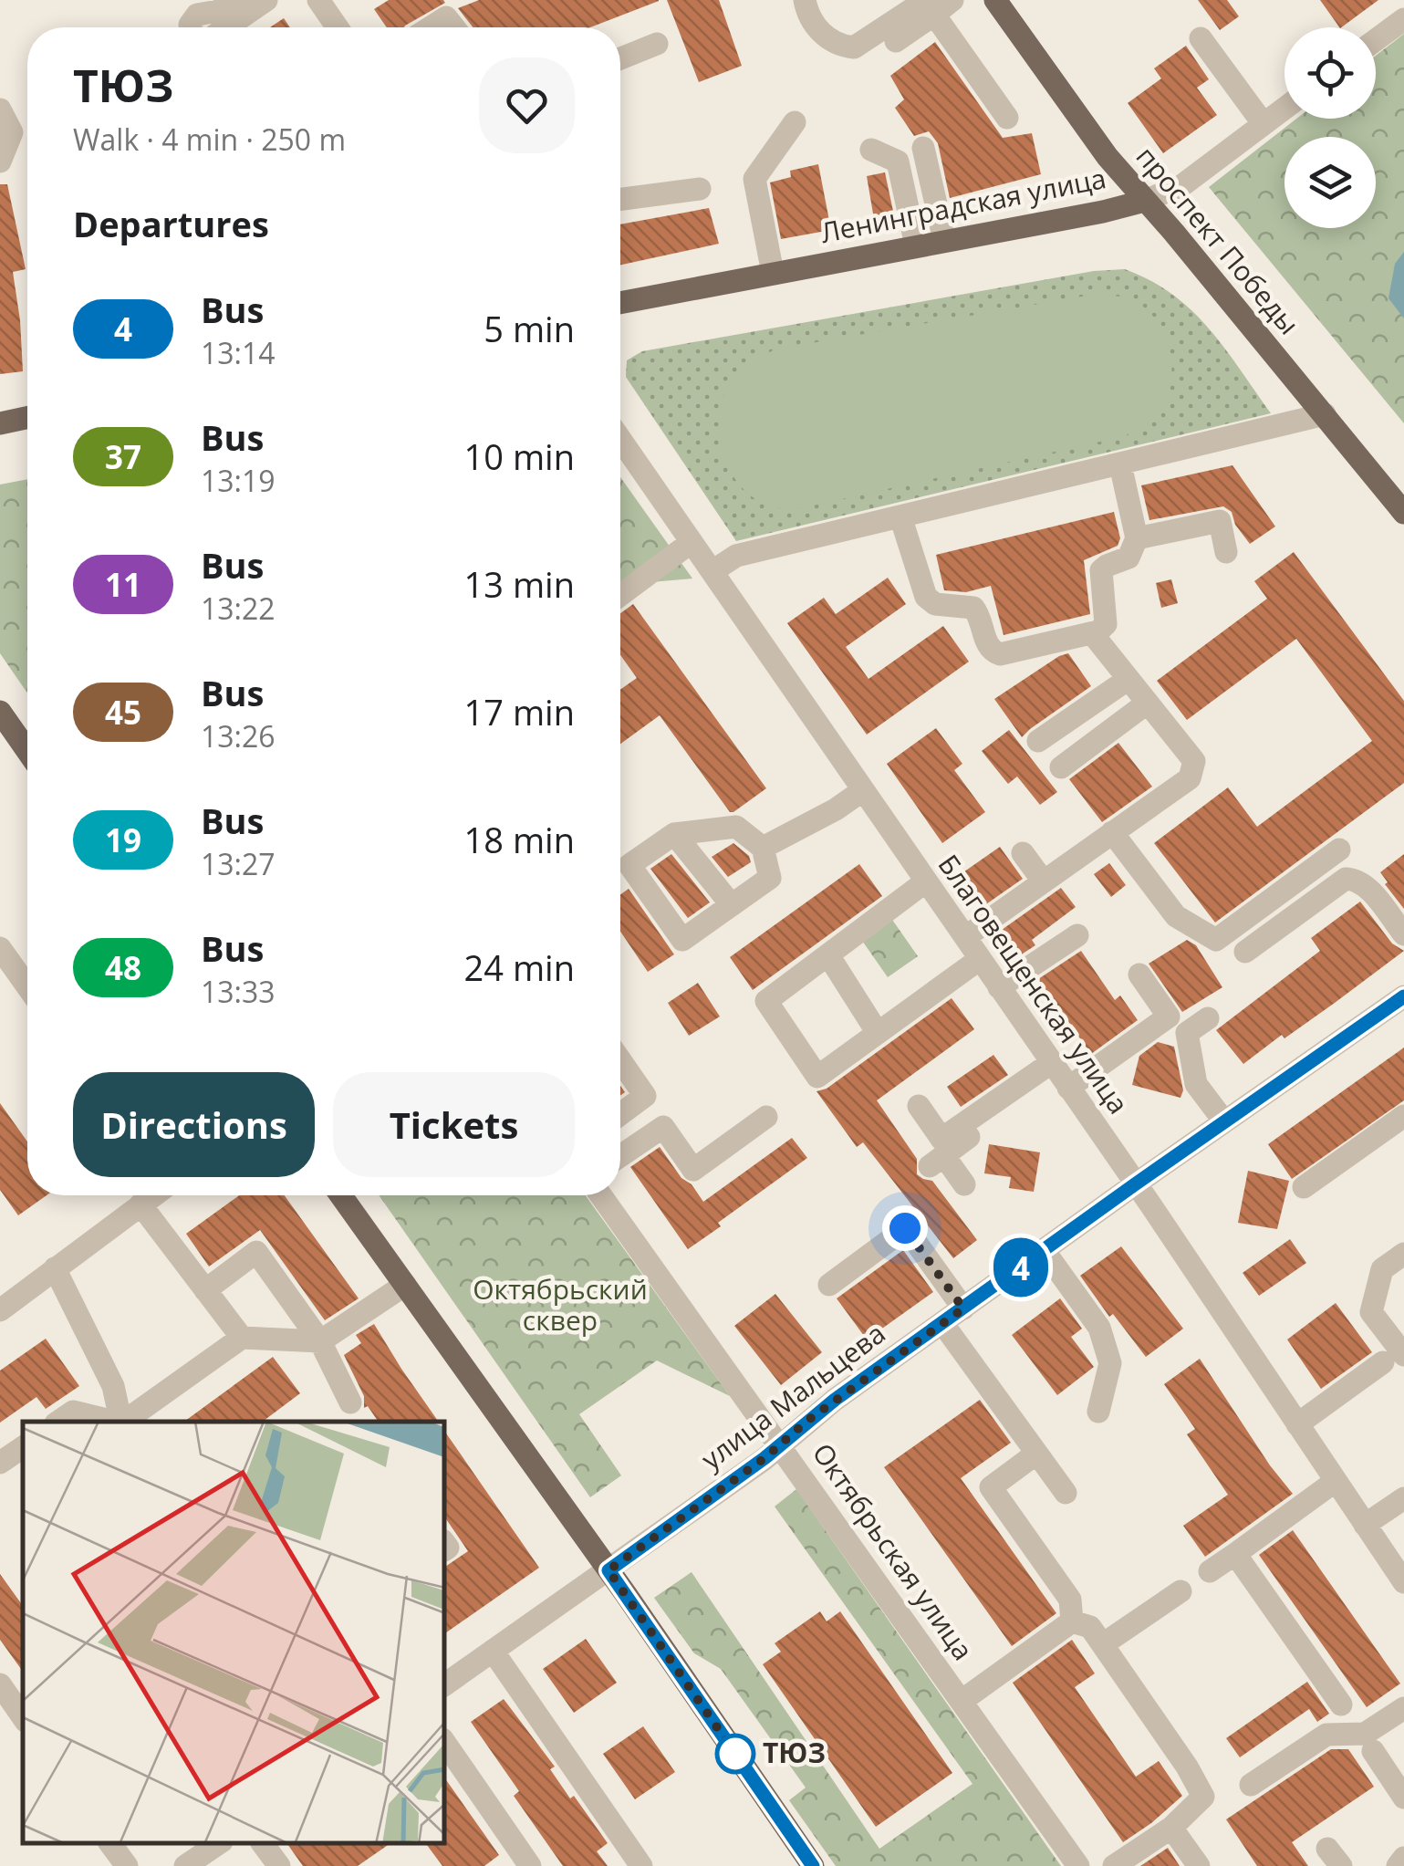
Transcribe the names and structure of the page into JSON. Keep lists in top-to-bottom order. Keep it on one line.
{"streets":{"main road":["Ленинградская улица","проспект Победы"],"street":["Благовещенская улица","улица Мальцева","Октябрьская улица"]},"crossings":[["Ленинградская улица","проспект Победы"],["Благовещенская улица","улица Мальцева"],["улица Мальцева","Октябрьская улица"]],"parks":["Октябрьский сквер"],"places":["ТЮЗ"],"lines":["bus line 4"],"page":{"on_map":"4","heading":[["ТЮЗ","Walk · 4 min · 250 m"],"Departures"],"list":[{"mark":"4","name":"Bus","note":"13:14","value":"5 min"},{"mark":"37","name":"Bus","note":"13:19","value":"10 min"},{"mark":"11","name":"Bus","note":"13:22","value":"13 min"},{"mark":"45","name":"Bus","note":"13:26","value":"17 min"},{"mark":"19","name":"Bus","note":"13:27","value":"18 min"},{"mark":"48","name":"Bus","note":"13:33","value":"24 min"}],"buttons":["Directions","Tickets"]}}
